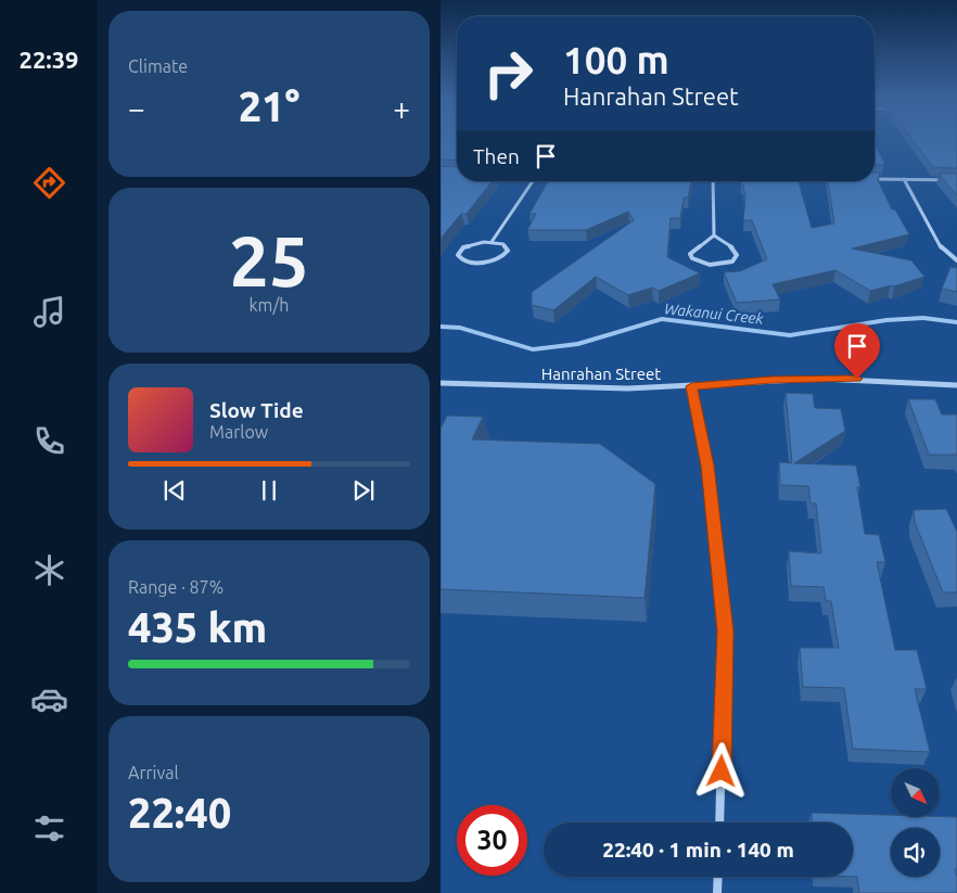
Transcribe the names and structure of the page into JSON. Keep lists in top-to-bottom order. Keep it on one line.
{"streets":{"street":["Hanrahan Street"]},"water":["Wakanui Creek"],"north":"bottom right","page":{"tabs":"22:39","tile":["Climate",["25","km/h"],["Range · 87%","435 km"],["Arrival","22:40"]],"turn":["100 m","Hanrahan Street"],"heat":["−","21°","+"],"then":"Then","song":["Slow Tide","Marlow"],"limit":"30","trip":"22:40 · 1 min · 140 m"}}
